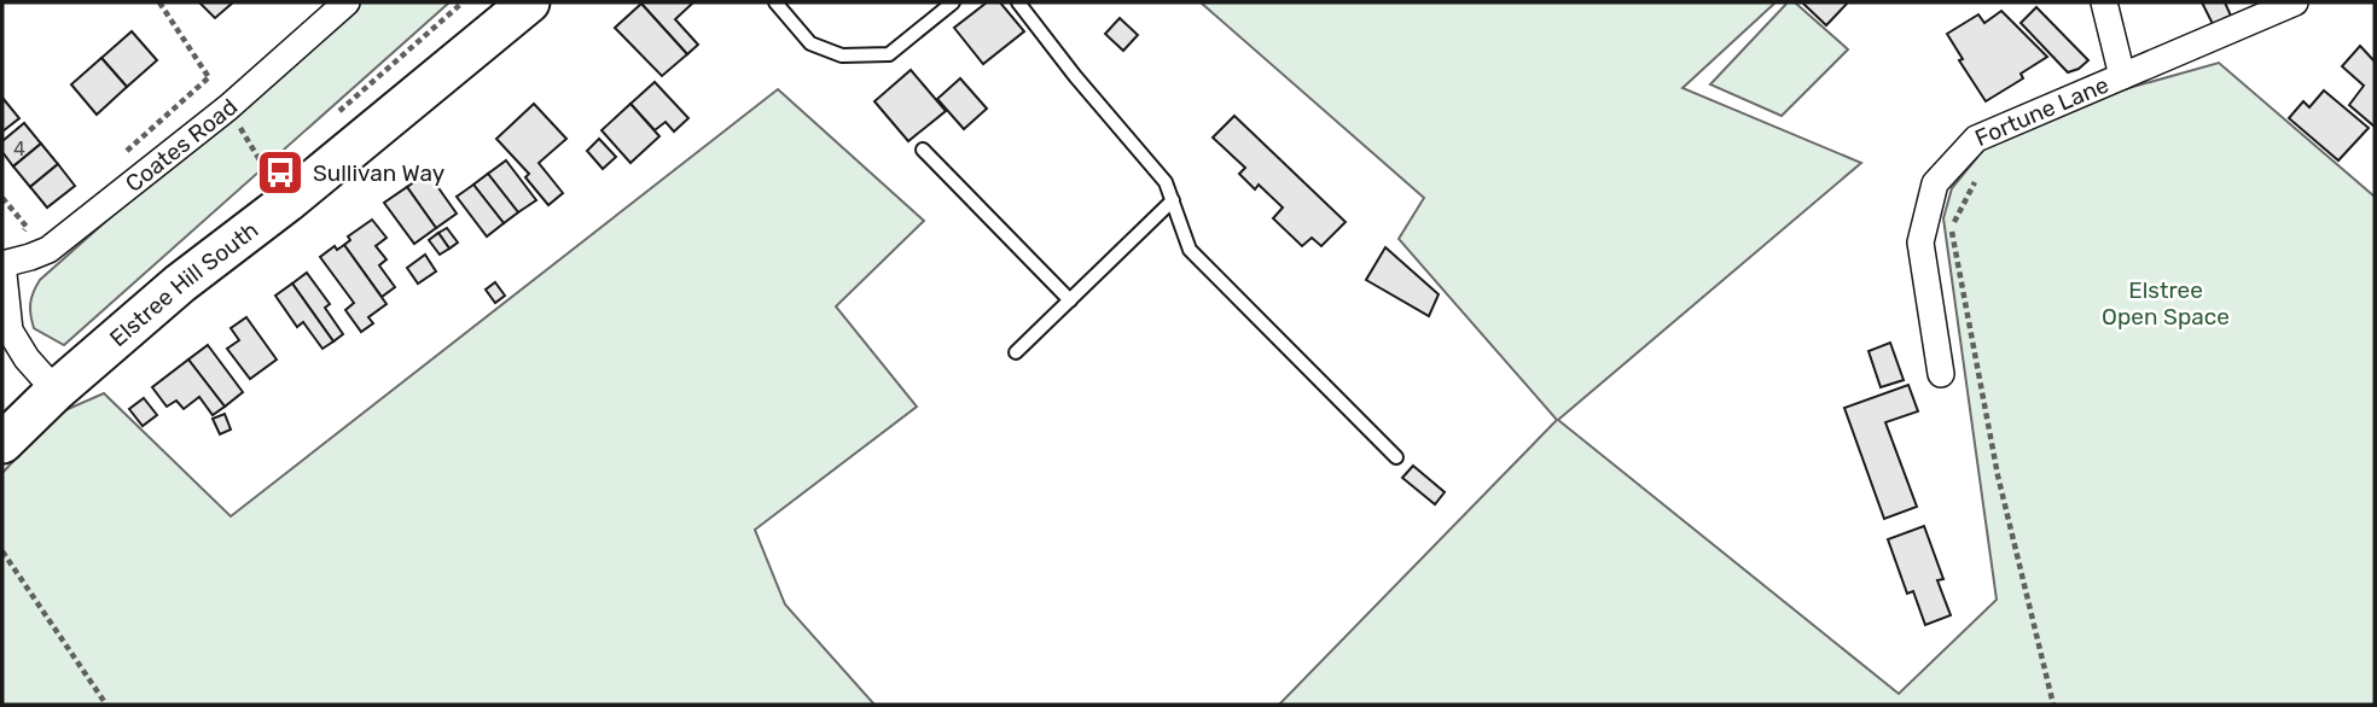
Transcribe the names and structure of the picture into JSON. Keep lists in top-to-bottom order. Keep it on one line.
{"streets":{"main road":["Elstree Hill South"],"street":["Fortune Lane","Coates Road"]},"parks":["Elstree Open Space"],"places":{"bus stop":["Sullivan Way"]},"house_numbers":["4"]}
